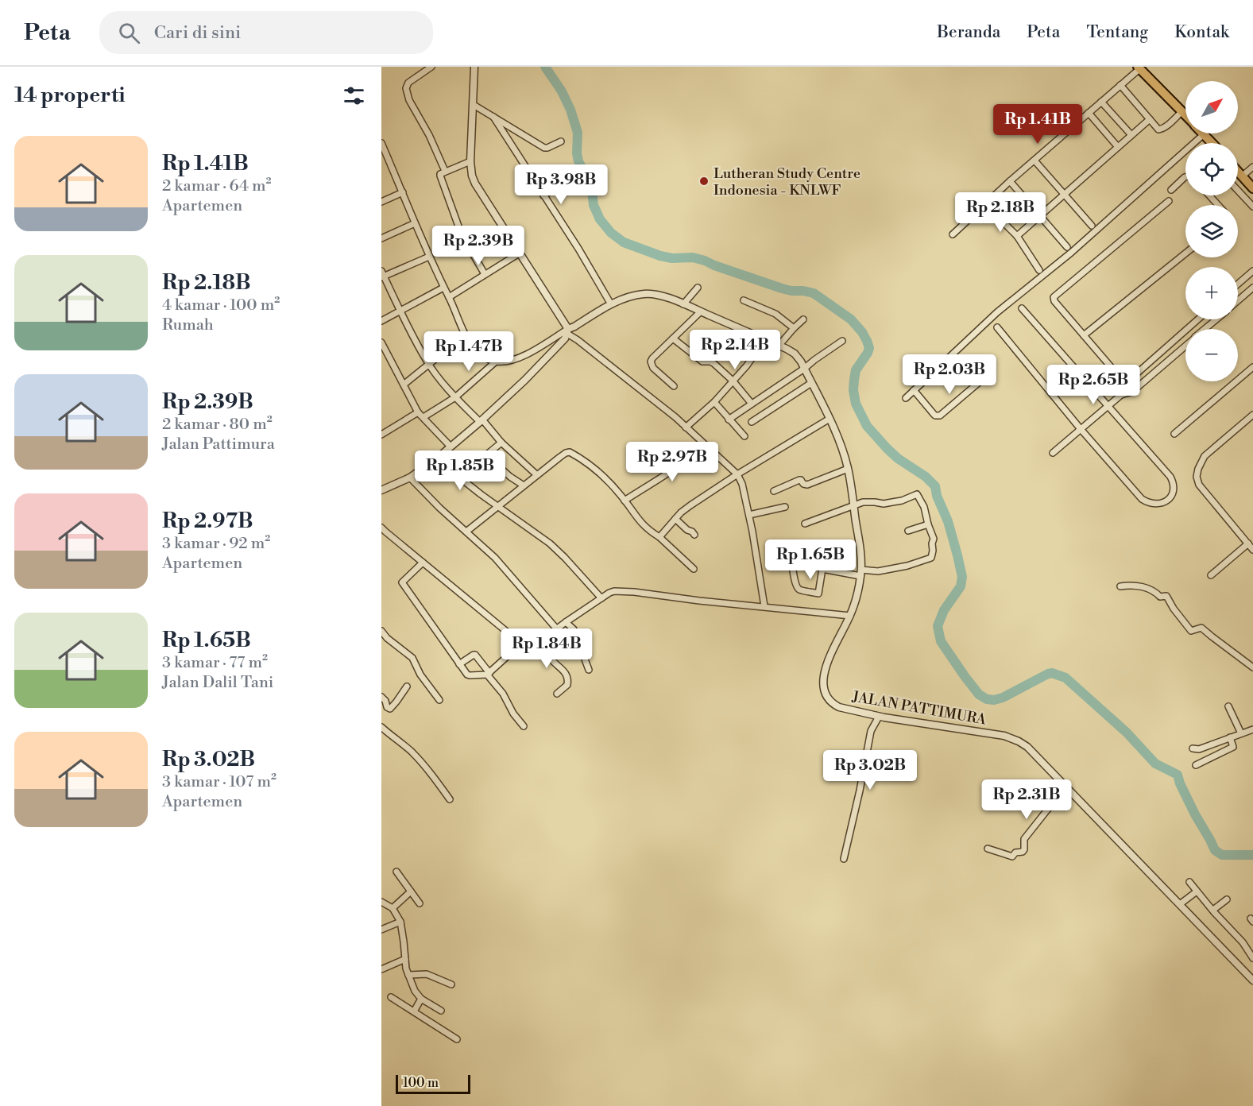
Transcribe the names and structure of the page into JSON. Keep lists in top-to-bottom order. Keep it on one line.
{"streets":{"street":["JALAN PATTIMURA"]},"places":["Lutheran Study Centre Indonesia - KNLWF"],"scale_bar":"100 m","north":"top right","page":{"header":"Peta","search":"Cari di sini","nav":["Beranda","Peta","Tentang","Kontak"],"heading":"14 properti","map_buttons":["+","−"],"price":["Rp 1.41B","Rp 3.98B","Rp 2.18B","Rp 2.39B","Rp 2.14B","Rp 1.47B","Rp 2.03B","Rp 2.65B","Rp 2.97B","Rp 1.85B","Rp 1.65B","Rp 1.84B","Rp 3.02B","Rp 2.31B"],"list":[{"name":"Rp 1.41B","note":"2 kamar · 64 m² · Apartemen"},{"name":"Rp 2.18B","note":"4 kamar · 100 m² · Rumah"},{"name":"Rp 2.39B","note":"2 kamar · 80 m² · Jalan Pattimura"},{"name":"Rp 2.97B","note":"3 kamar · 92 m² · Apartemen"},{"name":"Rp 1.65B","note":"3 kamar · 77 m² · Jalan Dalil Tani"},{"name":"Rp 3.02B","note":"3 kamar · 107 m² · Apartemen"}],"scale":"100 m"}}
